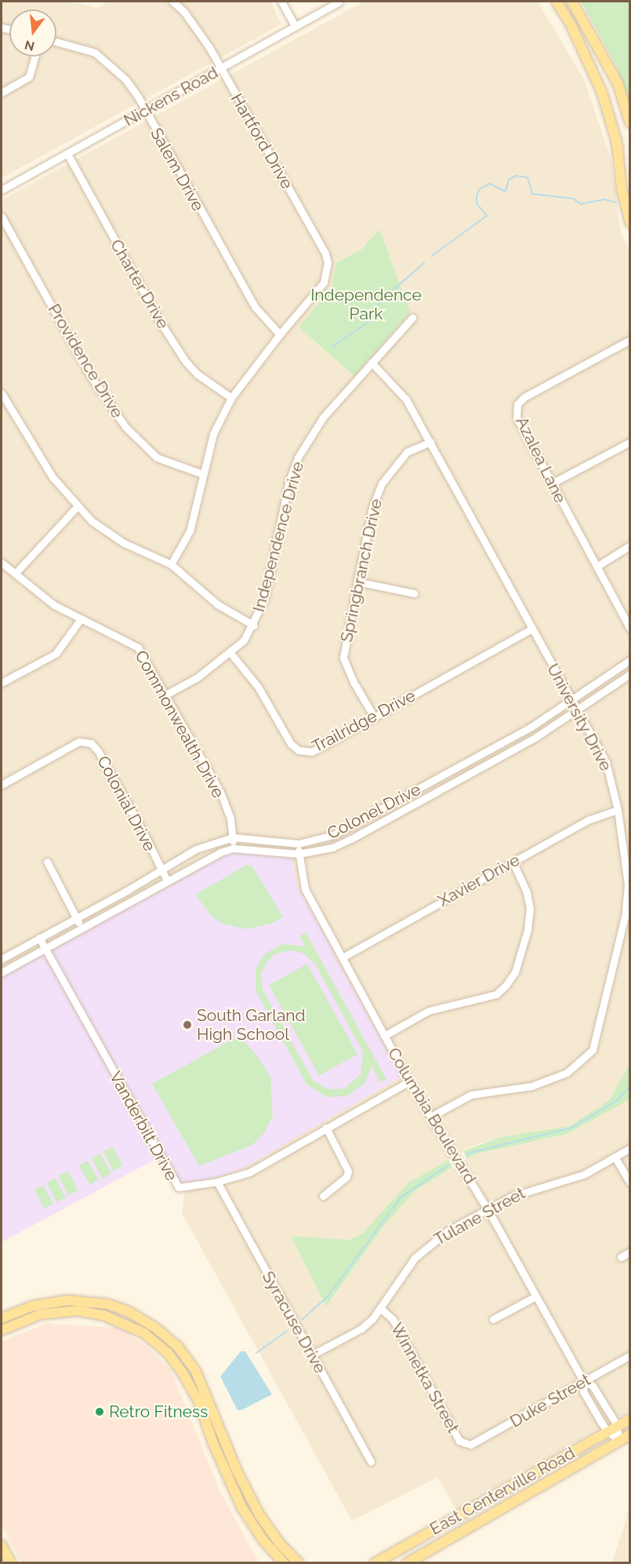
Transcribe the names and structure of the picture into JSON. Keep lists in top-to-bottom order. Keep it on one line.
{"streets":{"main road":["East Centerville Road"],"street":["Nickens Road","Hartford Drive","Salem Drive","Charter Drive","Providence Drive","Azalea Lane","Independence Drive","Springbranch Drive","University Drive","Trailridge Drive","Commonwealth Drive","Colonial Drive","Colonel Drive","Xavier Drive","Columbia Boulevard","Vanderbilt Drive","Tulane Street","Syracuse Drive","Winnetka Street","Duke Street"]},"crossings":[["Nickens Road","Hartford Drive"],["Nickens Road","Salem Drive"],["Nickens Road","Charter Drive"],["Hartford Drive","Salem Drive"],["Independence Drive","University Drive"],["Independence Drive","Trailridge Drive"],["Independence Drive","Commonwealth Drive"],["Springbranch Drive","University Drive"],["Springbranch Drive","Trailridge Drive"],["University Drive","Trailridge Drive"],["University Drive","Colonel Drive"],["University Drive","Xavier Drive"],["University Drive","Columbia Boulevard"],["Commonwealth Drive","Colonel Drive"],["Colonial Drive","Colonel Drive"],["Colonel Drive","Columbia Boulevard"],["Colonel Drive","Vanderbilt Drive"],["Xavier Drive","Columbia Boulevard"],["Columbia Boulevard","Vanderbilt Drive"],["Columbia Boulevard","Tulane Street"],["Columbia Boulevard","Duke Street"],["Columbia Boulevard","East Centerville Road"],["Vanderbilt Drive","Syracuse Drive"],["Tulane Street","Syracuse Drive"],["Tulane Street","Winnetka Street"],["Winnetka Street","Duke Street"]],"parks":["Independence Park"],"places":["South Garland High School","Retro Fitness"],"north":"bottom"}
